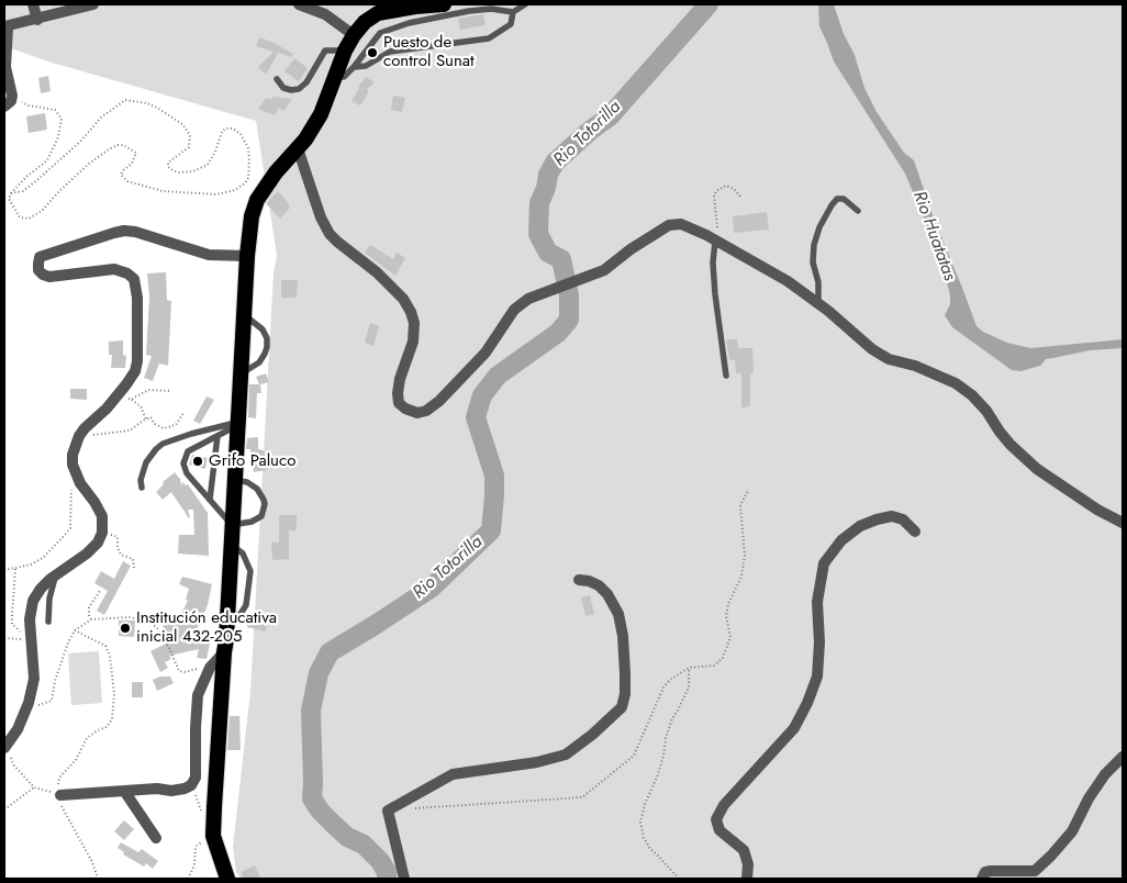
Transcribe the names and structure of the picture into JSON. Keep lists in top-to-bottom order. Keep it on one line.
{"water":["Rio Totorilla","Rio Huatatas"],"places":["Puesto de control Sunat","Grifo Paluco","Institución educativa inicial 432-205"]}
